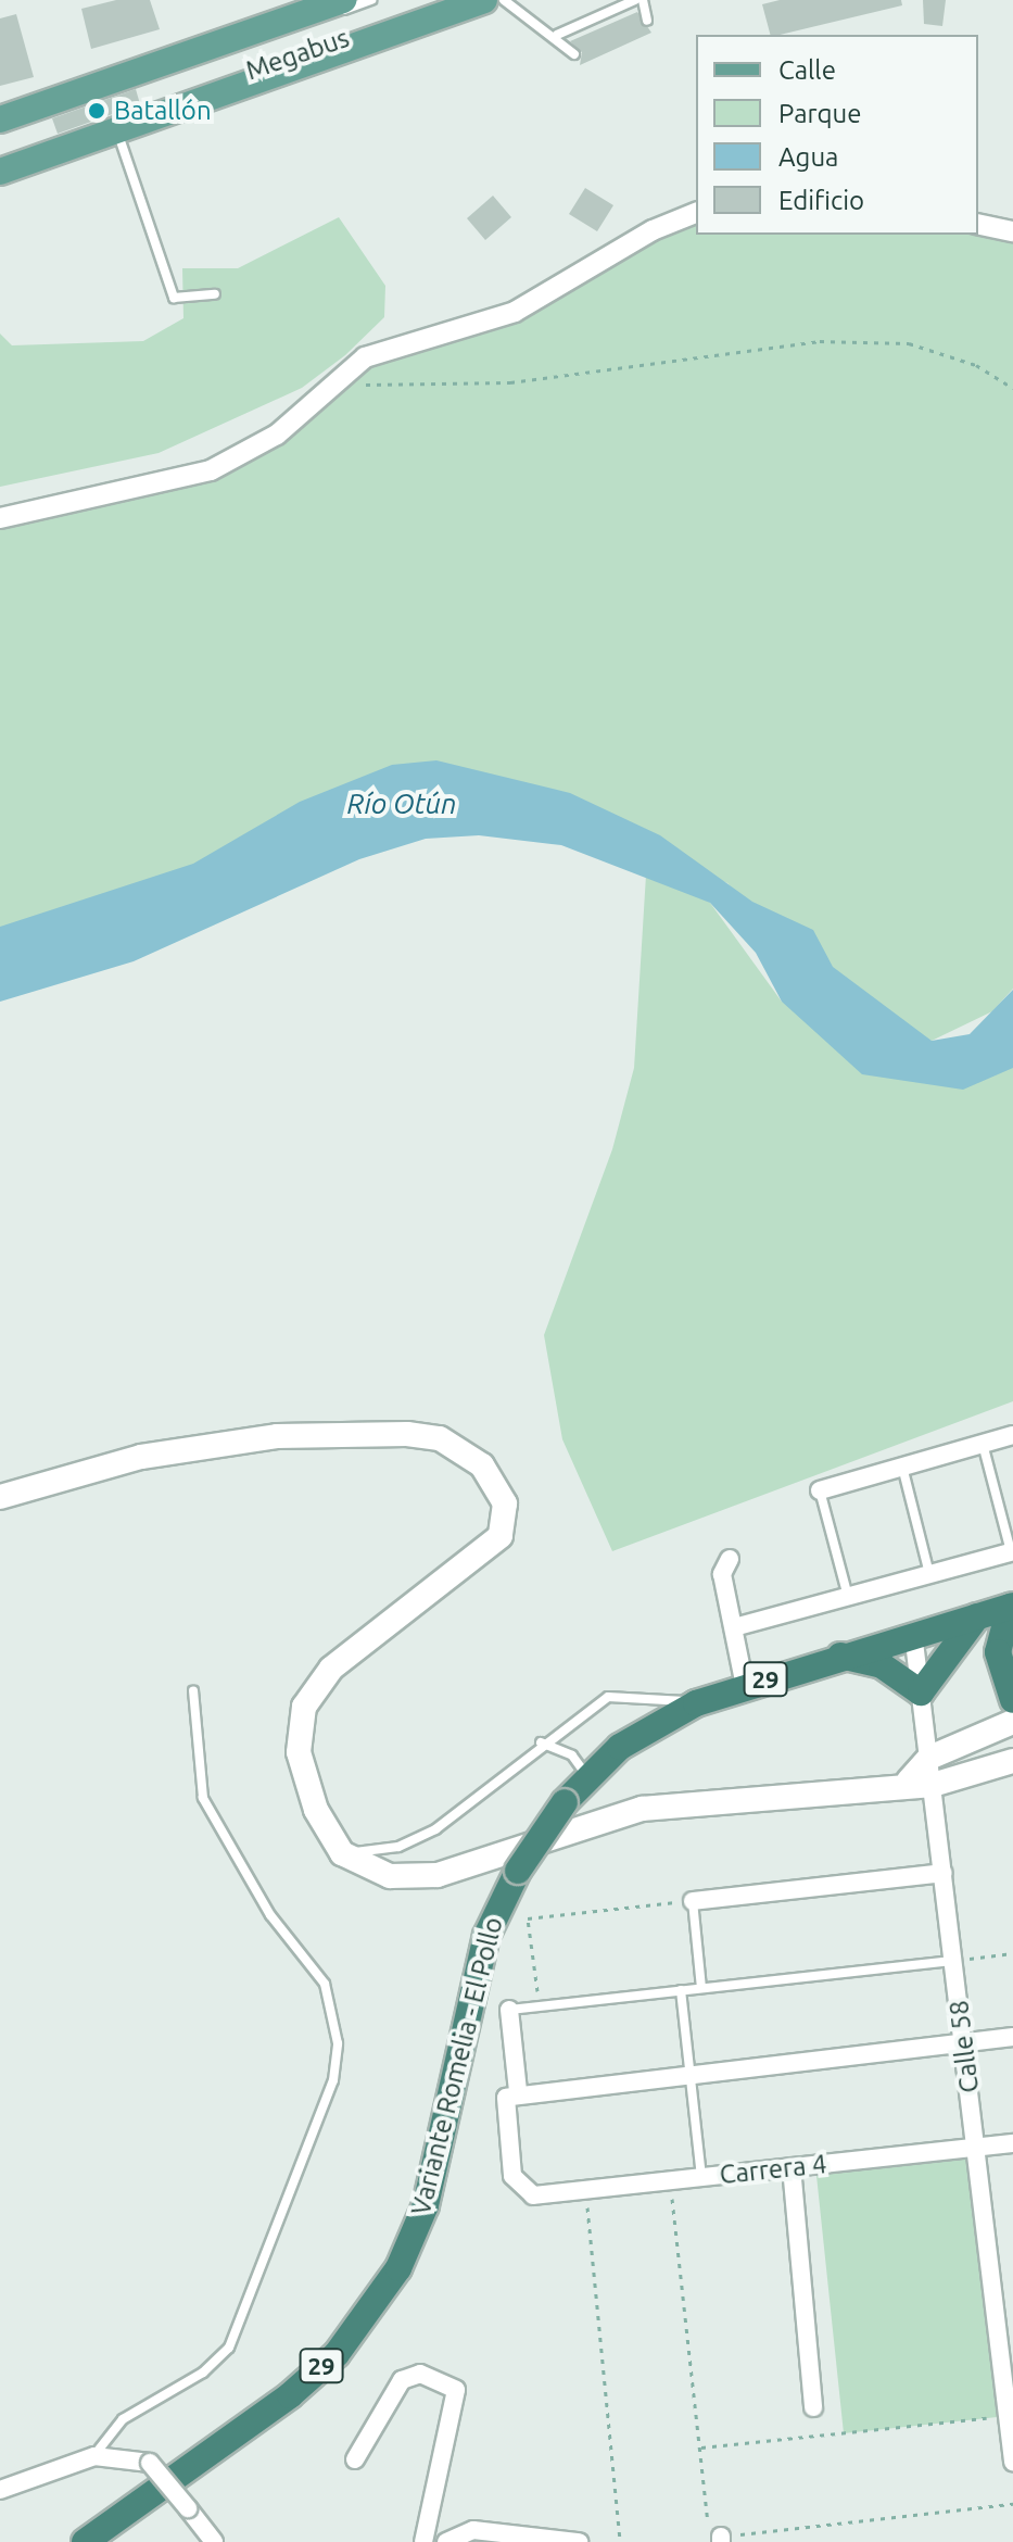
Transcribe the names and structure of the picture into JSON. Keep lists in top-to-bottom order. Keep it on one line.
{"streets":{"highway":["29","Variante Romelia - El Pollo"],"street":["Calle 58","Carrera 4"],"lane":["Megabus"]},"crossings":[["Calle 58","Carrera 4"]],"water":["Río Otún"],"places":["Batallón"],"legend":["Calle","Parque","Agua","Edificio"]}
